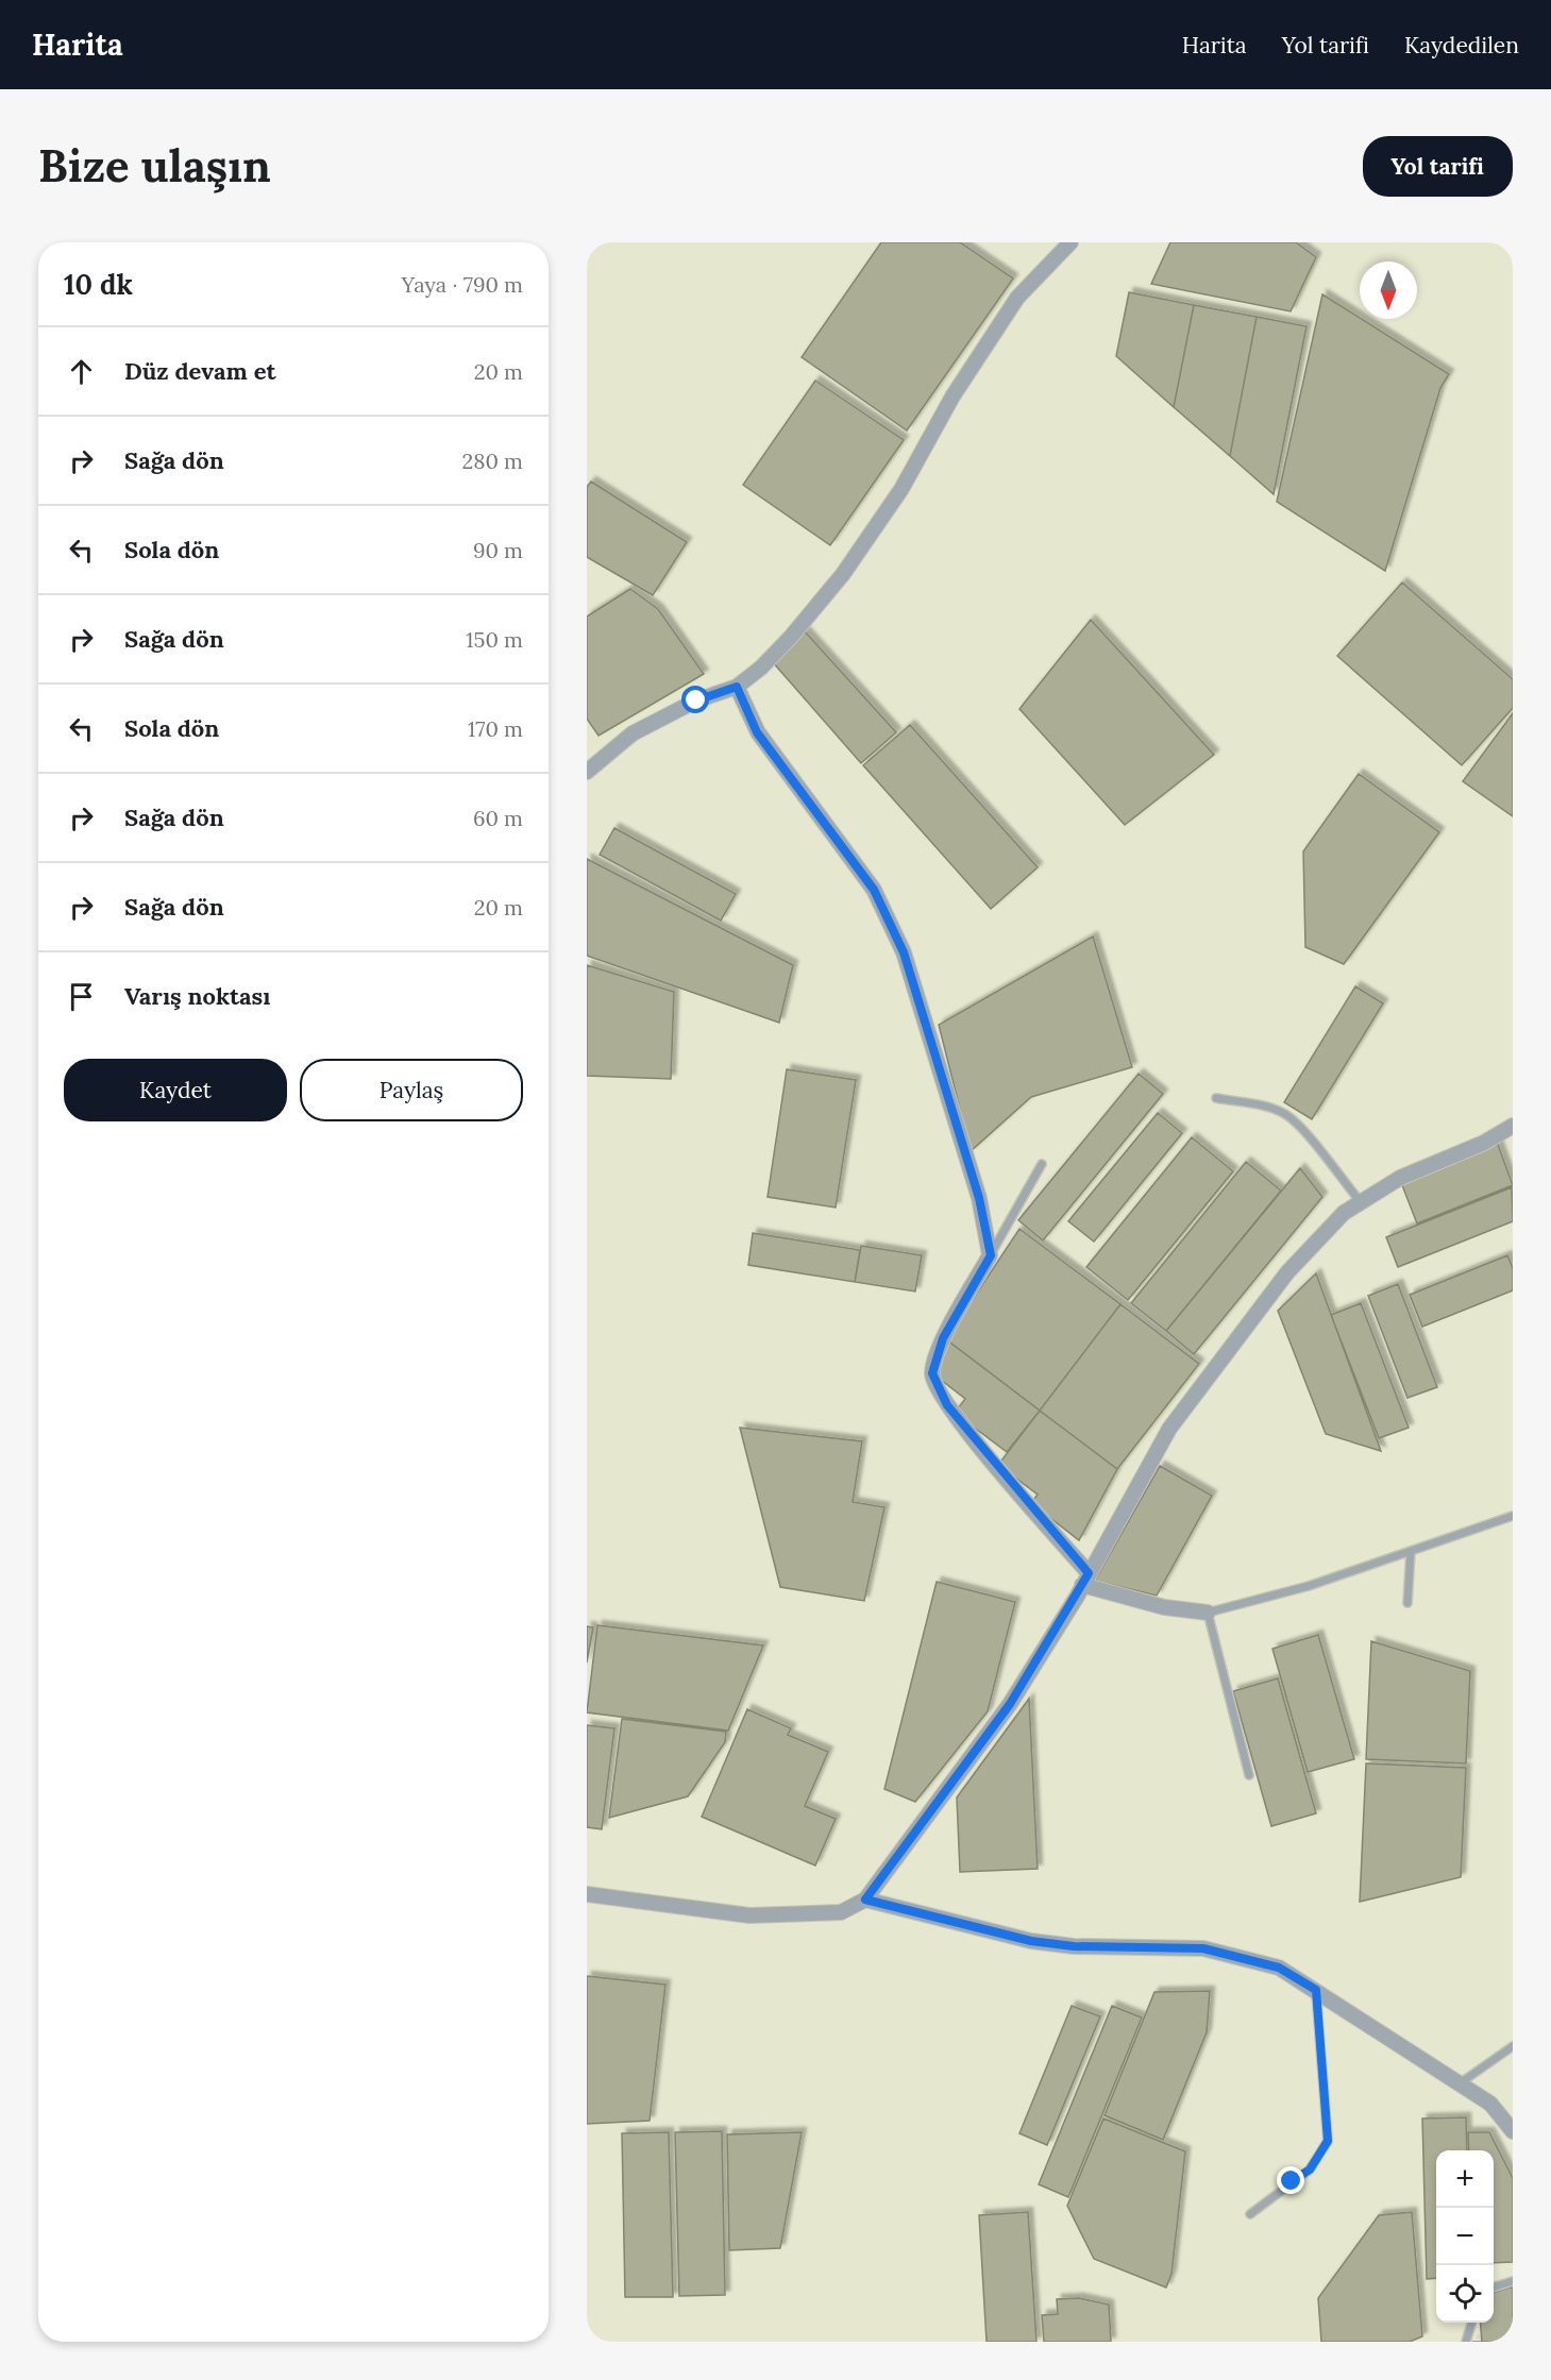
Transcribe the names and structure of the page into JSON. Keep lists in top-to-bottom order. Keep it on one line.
{"north":"bottom","page":{"header":"Harita","nav":["Harita","Yol tarifi","Kaydedilen"],"buttons":["Yol tarifi",["Kaydet","Paylaş"]],"title":"Bize ulaşın","heading":["10 dk","Yaya · 790 m"],"list":[["Düz devam et","20 m"],["Sağa dön","280 m"],["Sola dön","90 m"],["Sağa dön","150 m"],["Sola dön","170 m"],["Sağa dön","60 m"],["Sağa dön","20 m"],"Varış noktası"],"map_buttons":["+","−"]}}
